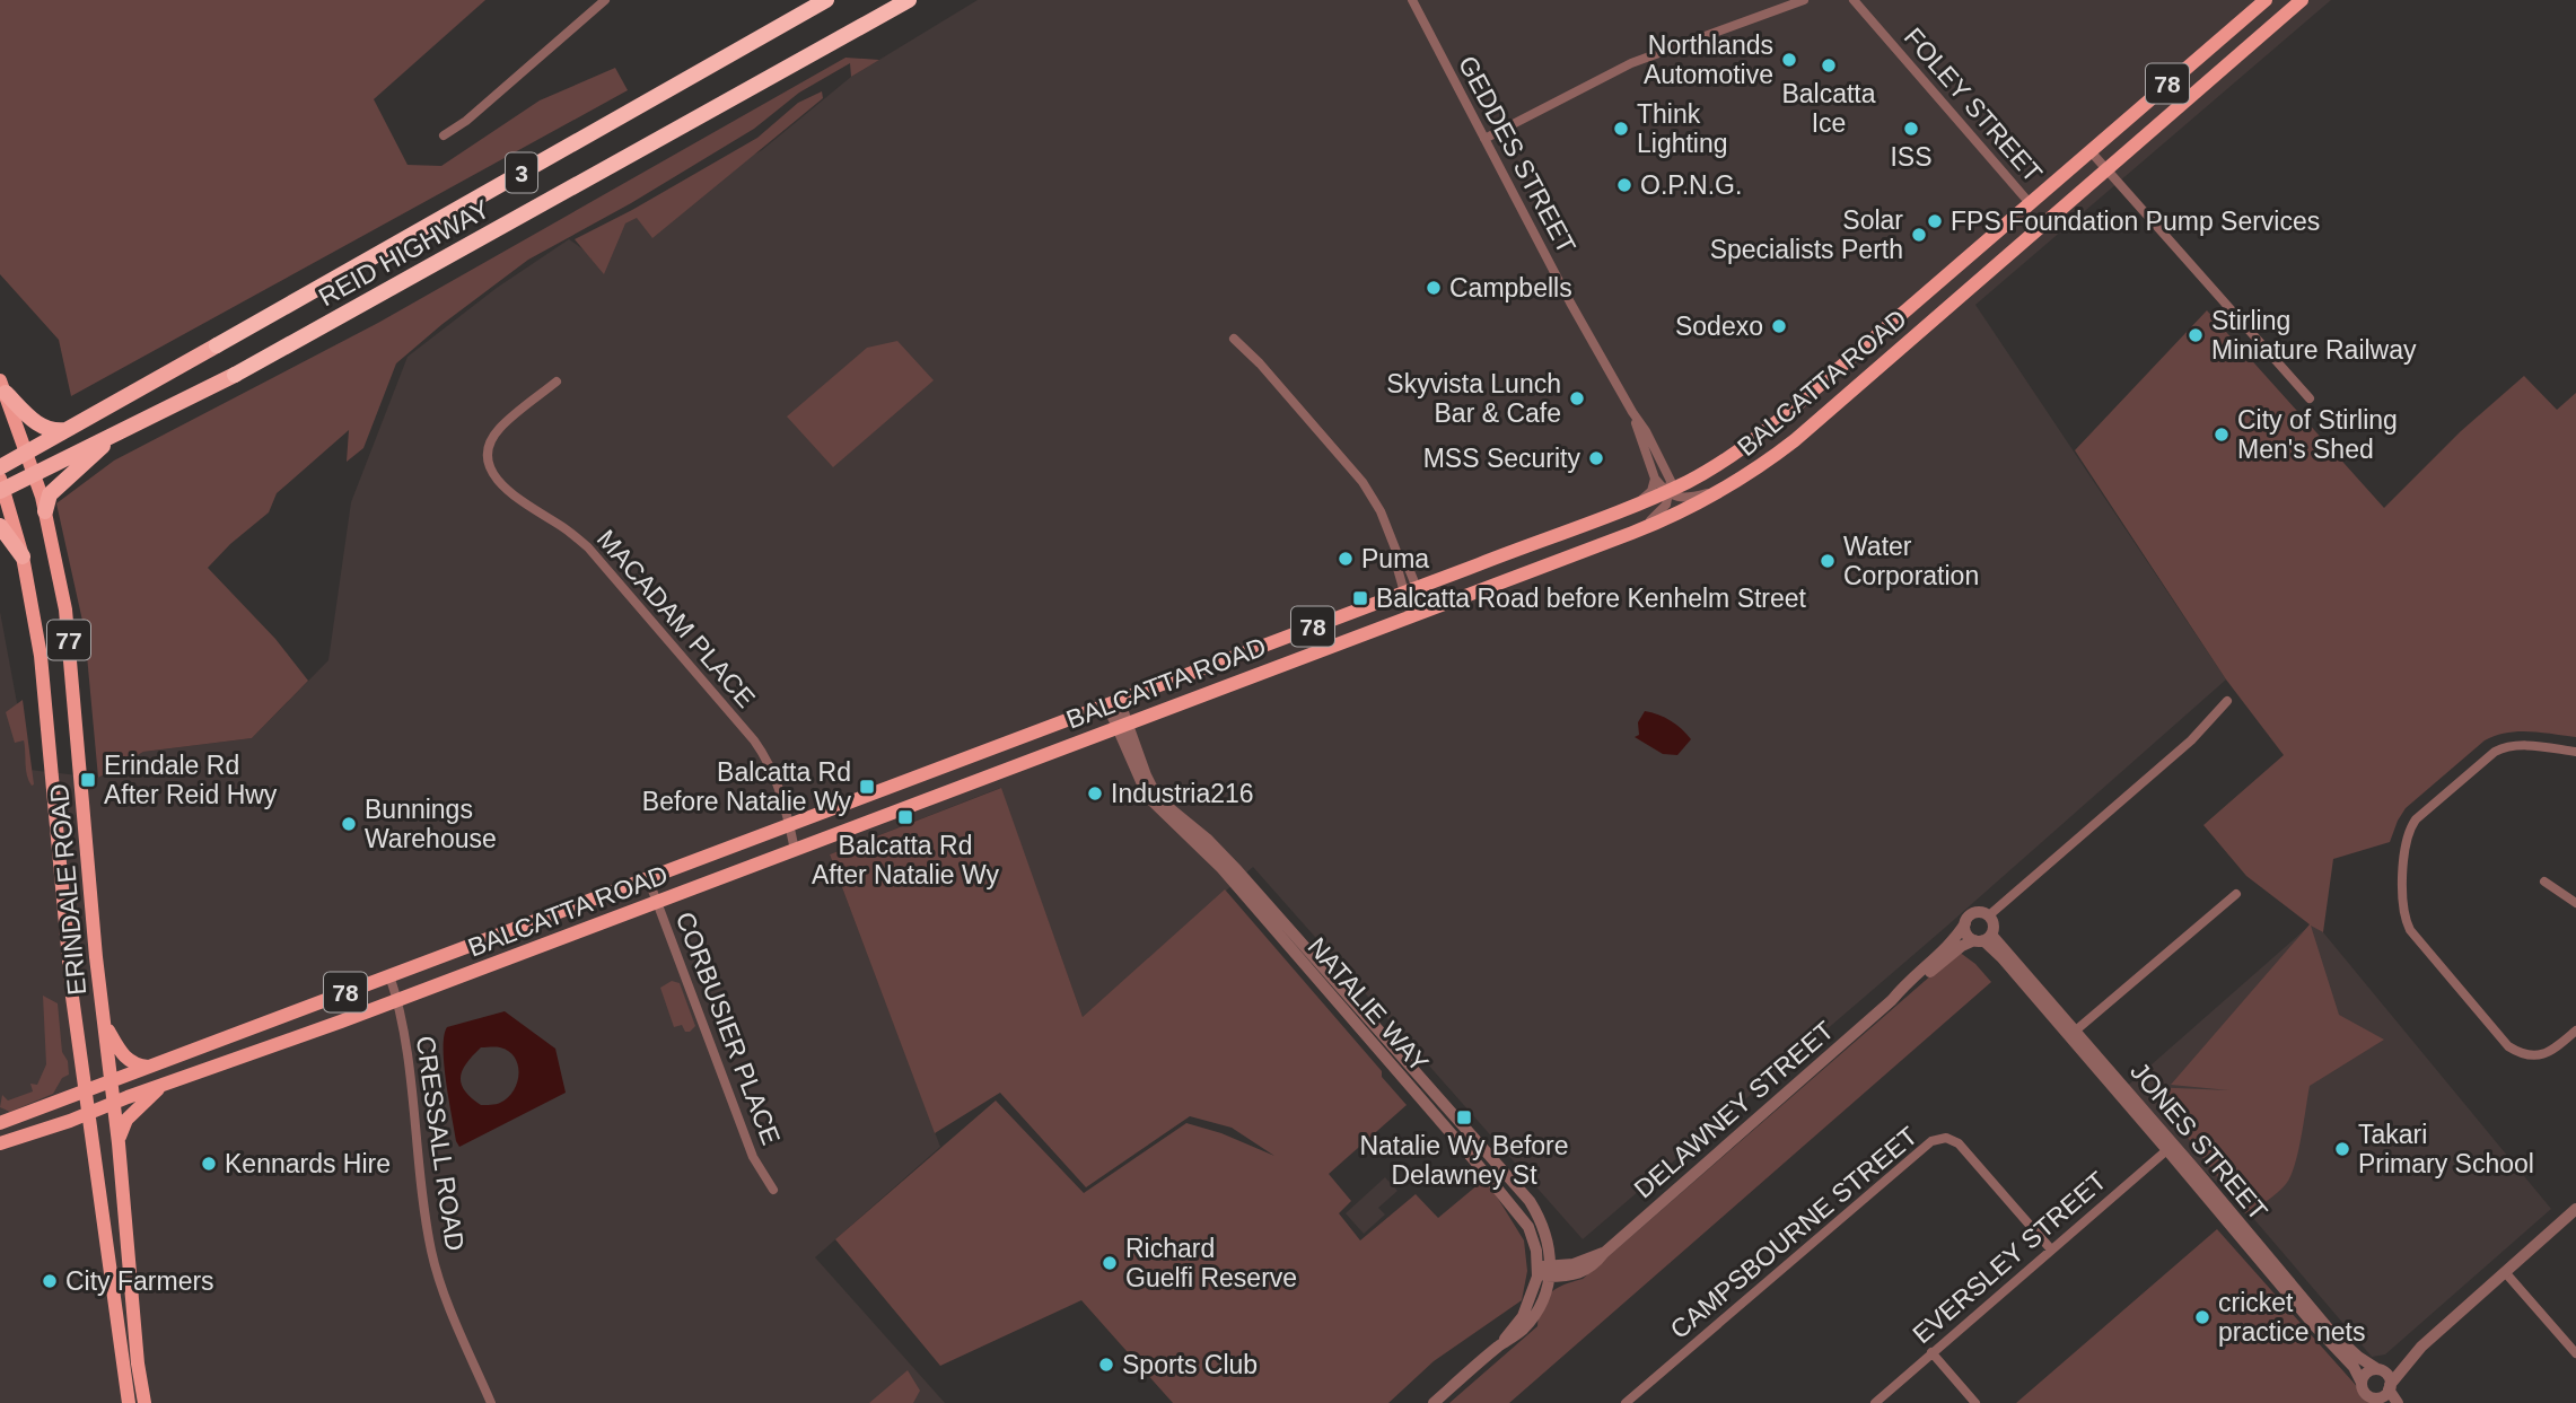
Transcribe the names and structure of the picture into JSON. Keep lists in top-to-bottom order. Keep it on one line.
{"streets":{"highway":["3","REID HIGHWAY"],"main road":["78","BALCATTA ROAD","77","ERINDALE ROAD"],"street":["FOLEY STREET","GEDDES STREET","MACADAM PLACE","NATALIE WAY","CORBUSIER PLACE","DELAWNEY STREET","JONES STREET","CRESSALL ROAD","CAMPSBOURNE STREET","EVERSLEY STREET"]},"crossings":[["FOLEY STREET","BALCATTA ROAD"],["GEDDES STREET","BALCATTA ROAD"],["REID HIGHWAY","ERINDALE ROAD"],["BALCATTA ROAD","MACADAM PLACE"],["BALCATTA ROAD","ERINDALE ROAD"],["BALCATTA ROAD","NATALIE WAY"],["BALCATTA ROAD","CORBUSIER PLACE"],["BALCATTA ROAD","CRESSALL ROAD"],["NATALIE WAY","DELAWNEY STREET"],["DELAWNEY STREET","JONES STREET"],["JONES STREET","EVERSLEY STREET"],["CAMPSBOURNE STREET","EVERSLEY STREET"]],"places":{"other":["Northlands Automotive","Balcatta Ice","Think Lighting","ISS","O.P.N.G.","FPS Foundation Pump Services","Solar Specialists Perth","Campbells","Sodexo","Stirling Miniature Railway","Skyvista Lunch Bar & Cafe","City of Stirling Men's Shed","MSS Security","Puma","Water Corporation","Industria216","Bunnings Warehouse","Takari Primary School","Kennards Hire","Richard Guelfi Reserve","City Farmers","cricket practice nets","Sports Club"],"transit":["Balcatta Road before Kenhelm Street","Erindale Rd After Reid Hwy","Balcatta Rd Before Natalie Wy","Balcatta Rd After Natalie Wy","Natalie Wy Before Delawney St"]}}
